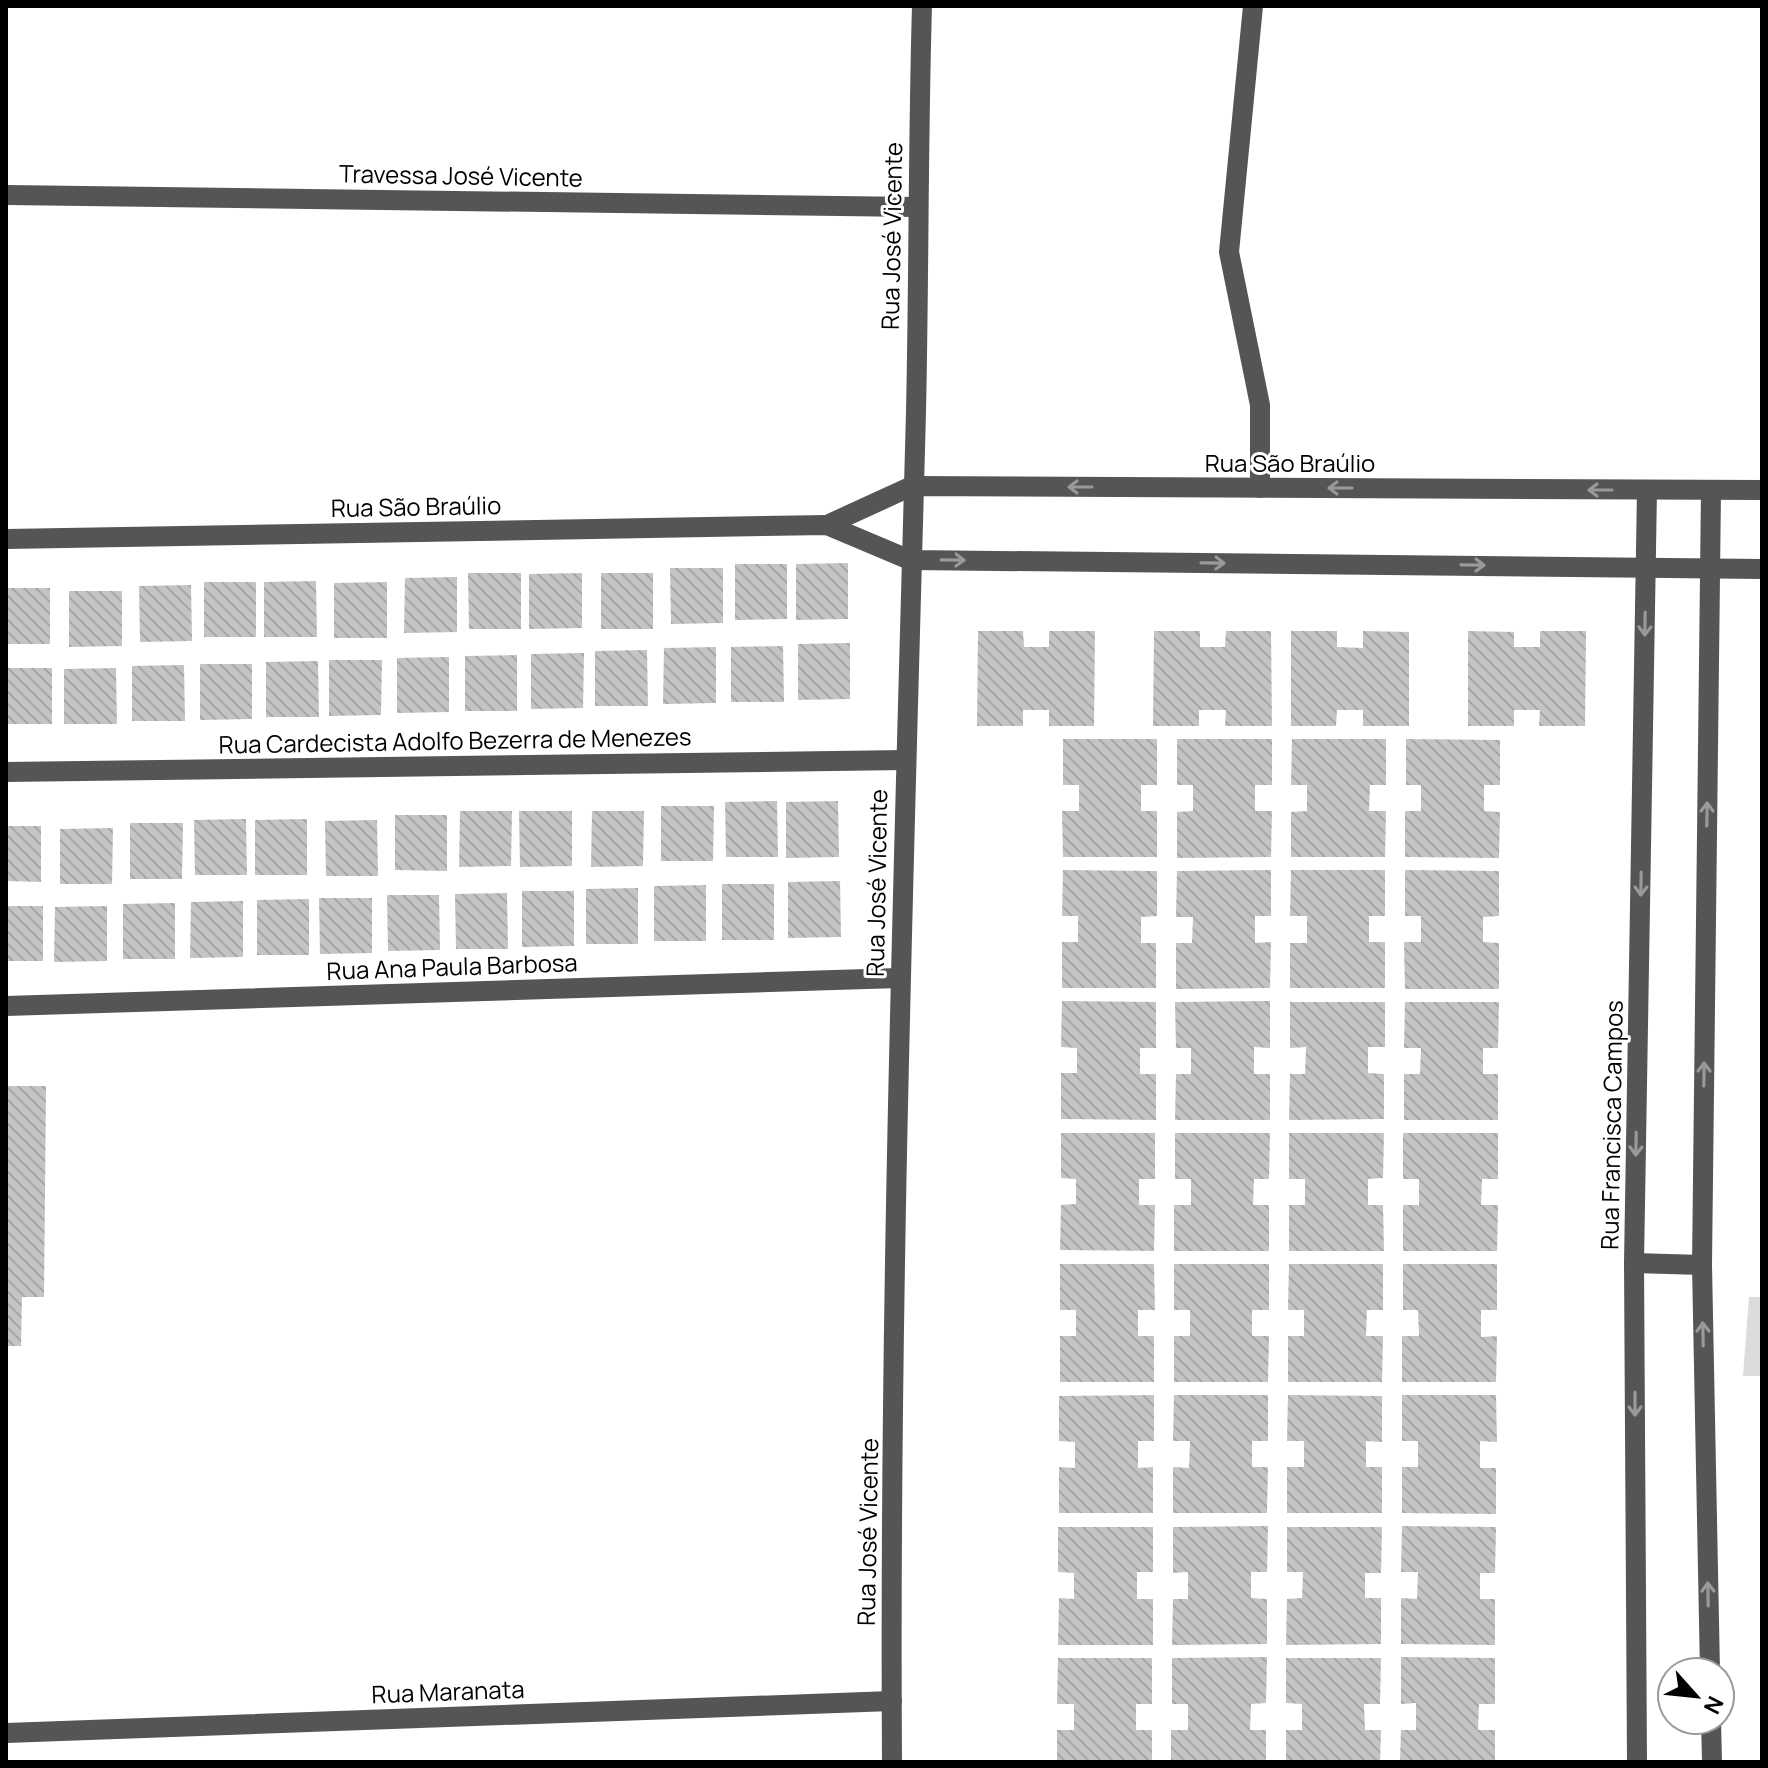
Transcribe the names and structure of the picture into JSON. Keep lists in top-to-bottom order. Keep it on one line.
{"streets":{"street":["Travessa José Vicente","Rua José Vicente","Rua São Braúlio","Rua Cardecista Adolfo Bezerra de Menezes","Rua Ana Paula Barbosa","Rua Francisca Campos","Rua Maranata"]},"crossings":[["Travessa José Vicente","Rua José Vicente"],["Rua José Vicente","Rua São Braúlio"],["Rua José Vicente","Rua Cardecista Adolfo Bezerra de Menezes"],["Rua José Vicente","Rua Ana Paula Barbosa"],["Rua José Vicente","Rua Maranata"],["Rua São Braúlio","Rua Francisca Campos"]],"north":"bottom right"}
